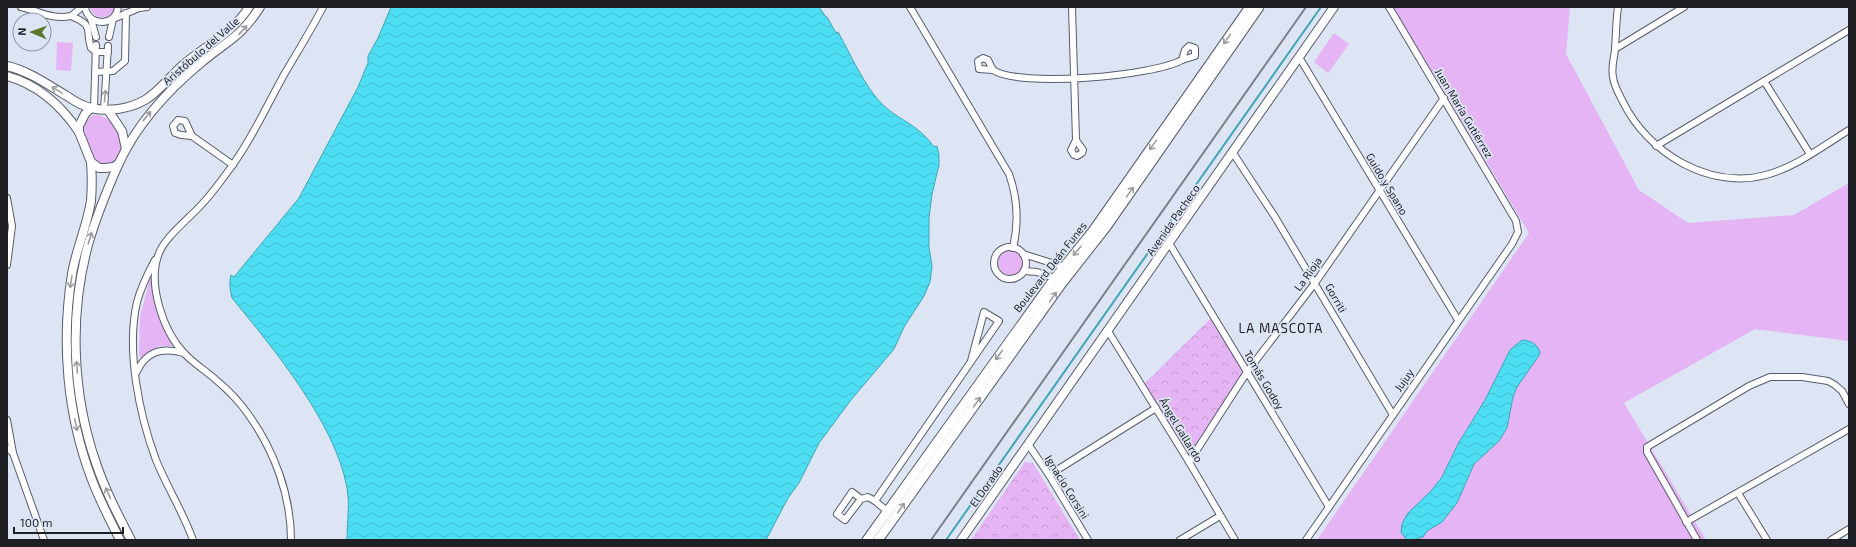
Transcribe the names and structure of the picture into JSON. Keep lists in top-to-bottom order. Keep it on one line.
{"streets":{"main road":["Boulevard Deán Funes"],"street":["Aristóbulo del Valle","Juan María Gutiérrez","Guido y Spano","Avenida Pacheco","La Rioja","Gorriti","Tomás Godoy","Jujuy","Ángel Gallardo","El Dorado","Ignacio Corsini"]},"crossings":[["Juan María Gutiérrez","La Rioja"],["Juan María Gutiérrez","Jujuy"],["Guido y Spano","Avenida Pacheco"],["Guido y Spano","La Rioja"],["Guido y Spano","Jujuy"],["Avenida Pacheco","Gorriti"],["Avenida Pacheco","Tomás Godoy"],["Avenida Pacheco","Ángel Gallardo"],["Avenida Pacheco","El Dorado"],["Avenida Pacheco","Ignacio Corsini"],["La Rioja","Gorriti"],["La Rioja","Tomás Godoy"],["La Rioja","Ángel Gallardo"],["Gorriti","Jujuy"],["Tomás Godoy","Jujuy"],["El Dorado","Ignacio Corsini"]],"districts":["LA MASCOTA"],"scale_bar":"100 m","north":"left"}
